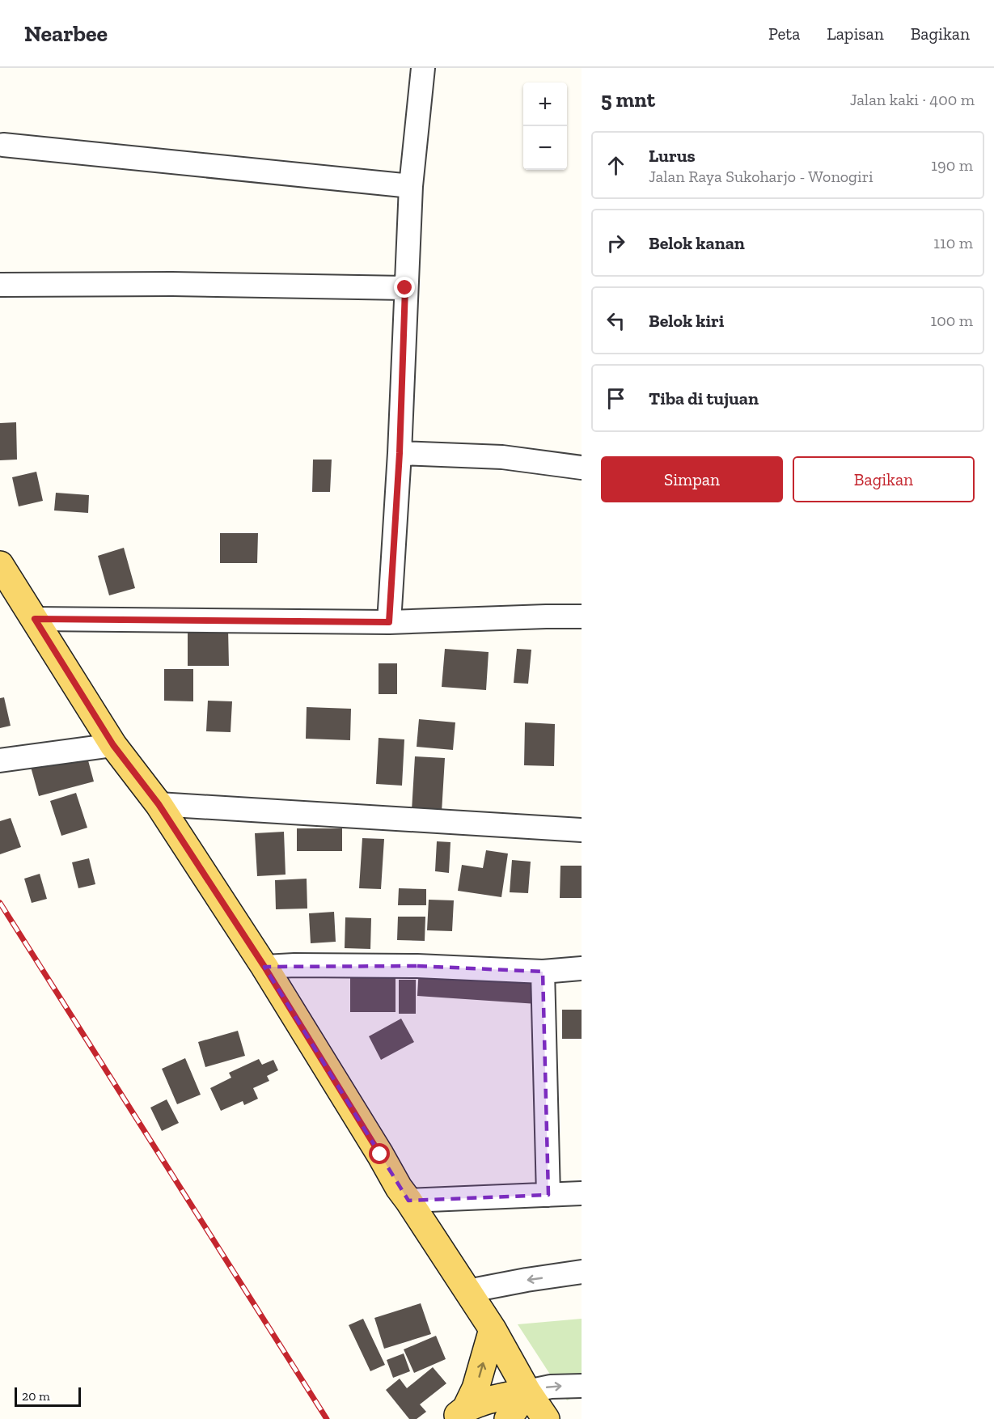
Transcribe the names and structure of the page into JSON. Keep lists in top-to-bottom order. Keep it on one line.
{"scale_bar":"20 m","page":{"header":"Nearbee","nav":["Peta","Lapisan","Bagikan"],"heading":["5 mnt","Jalan kaki · 400 m"],"map_buttons":["+","−"],"list":[["Lurus","Jalan Raya Sukoharjo - Wonogiri","190 m"],["Belok kanan","110 m"],["Belok kiri","100 m"],"Tiba di tujuan"],"buttons":["Simpan","Bagikan"],"scale":"20 m"}}
